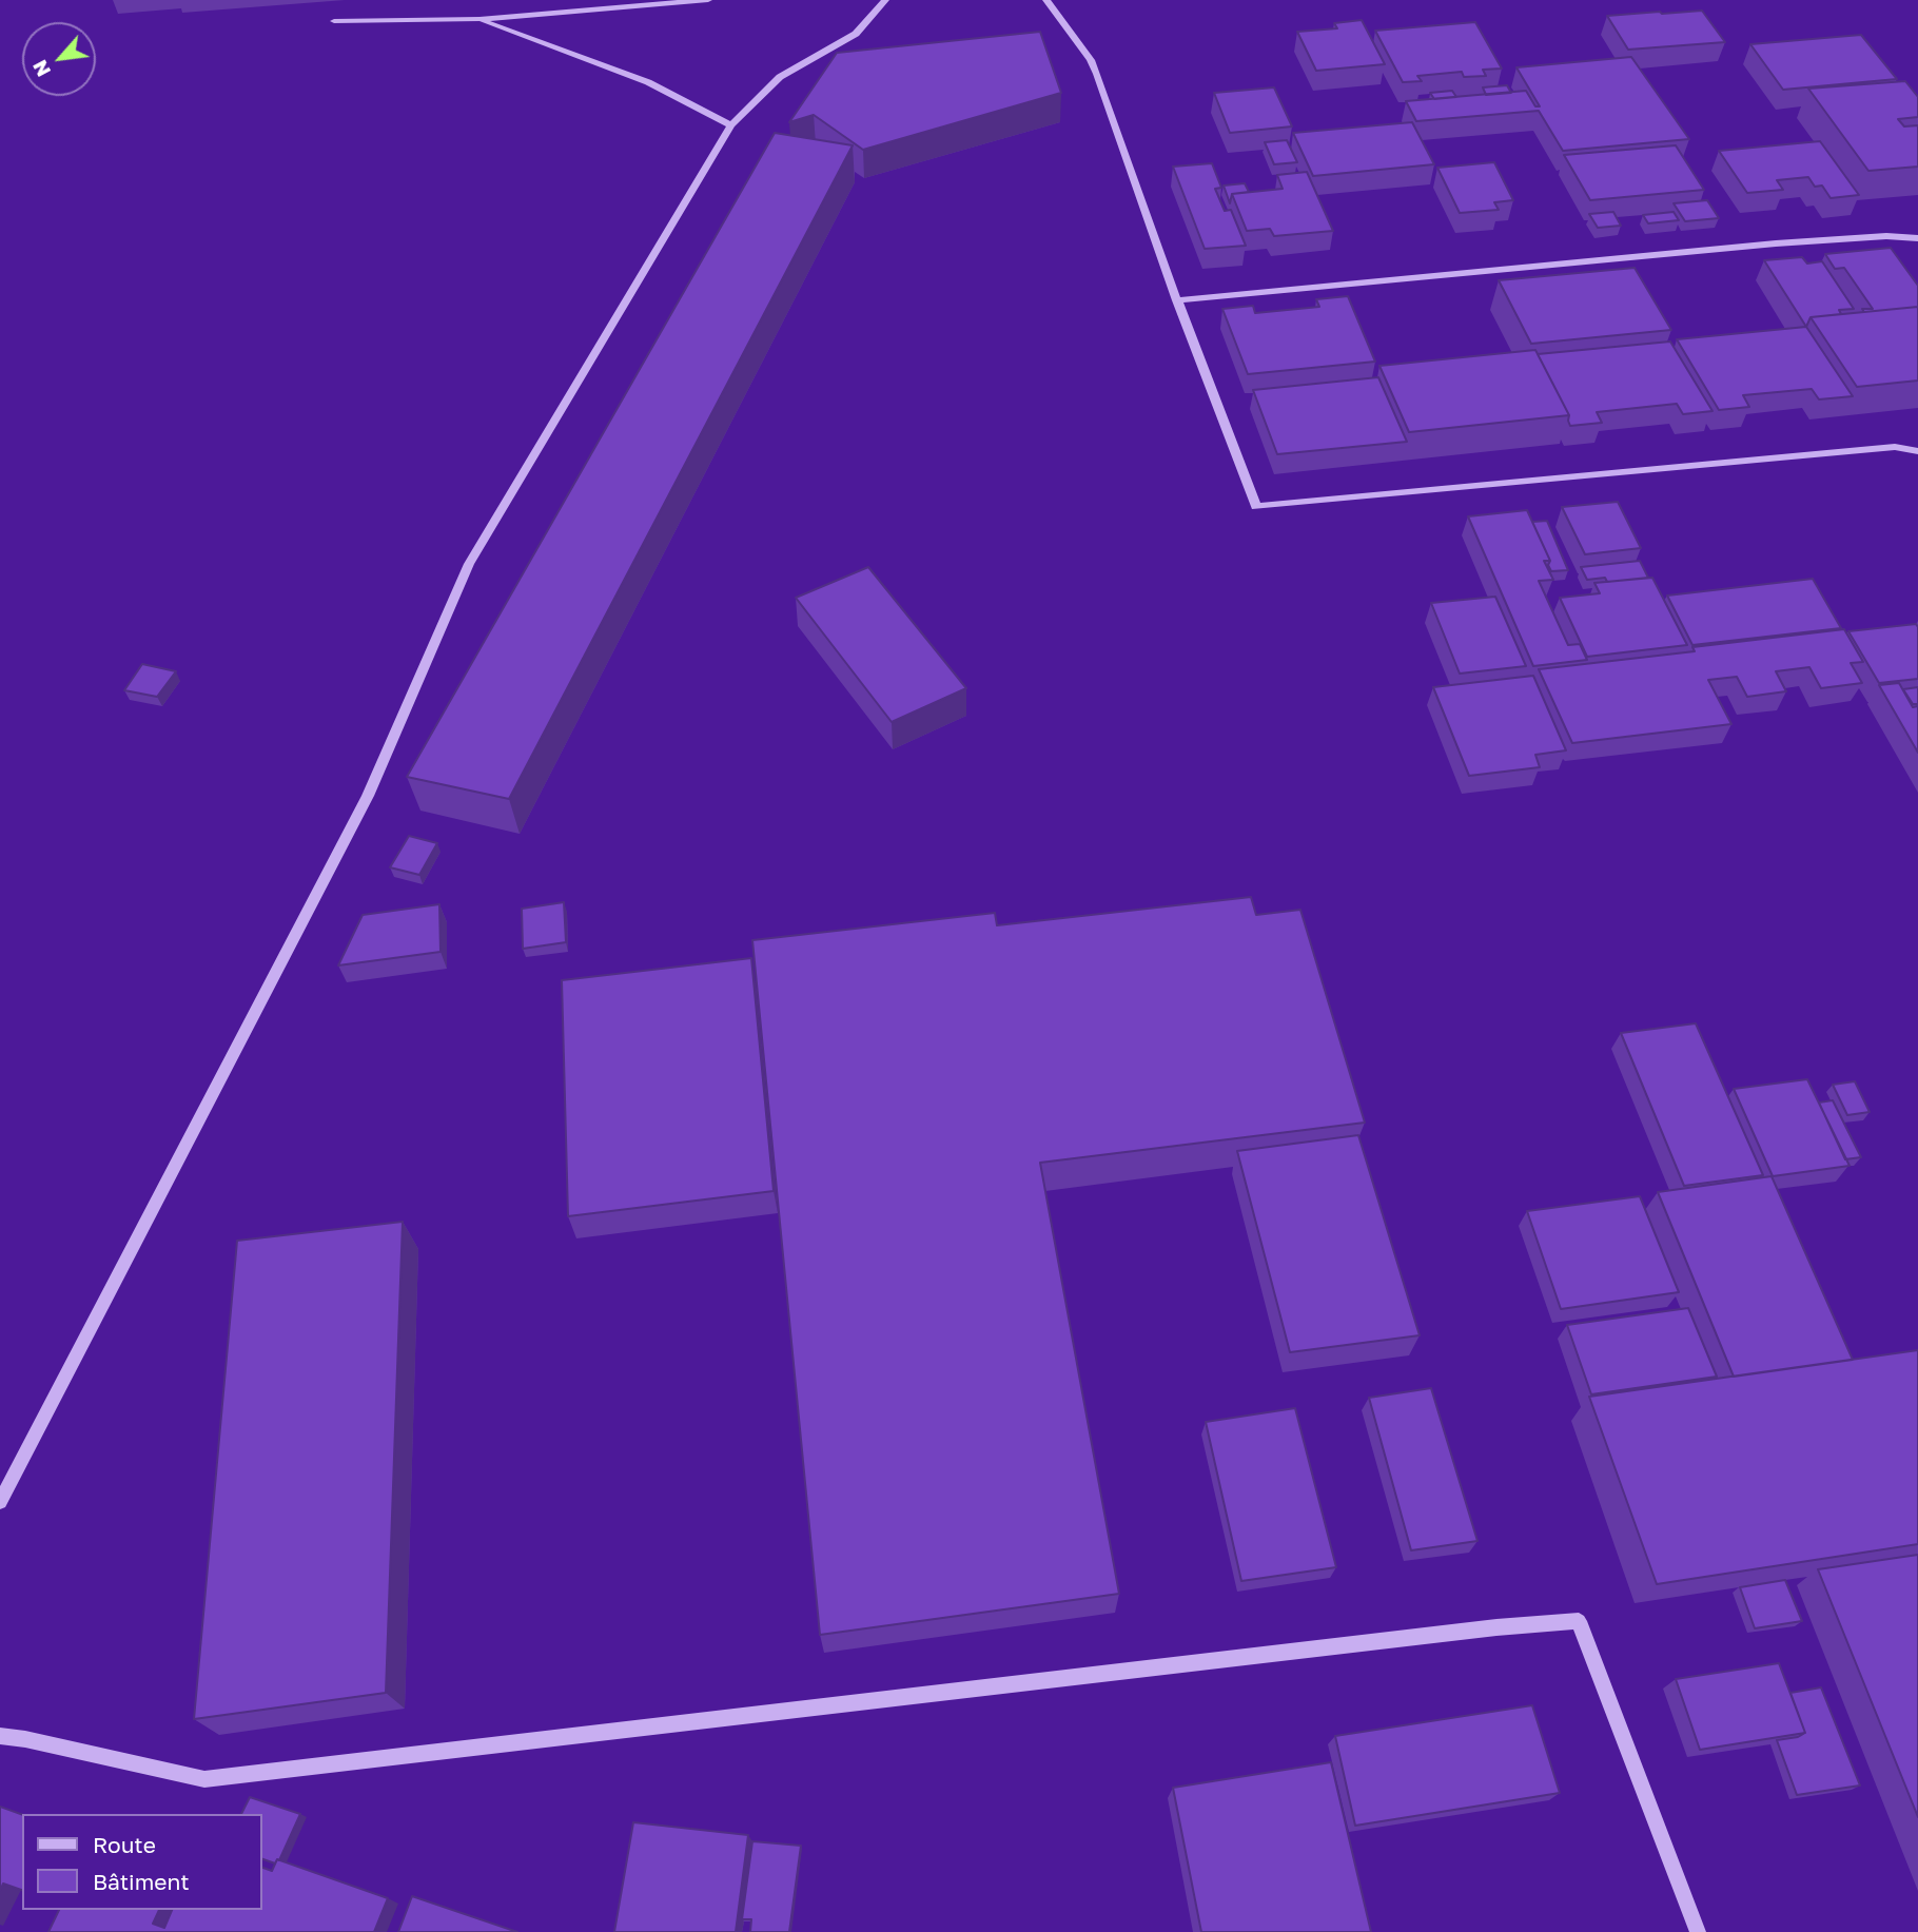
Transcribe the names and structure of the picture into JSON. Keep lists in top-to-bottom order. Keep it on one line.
{"legend":["Route","Bâtiment"],"north":"bottom left"}
